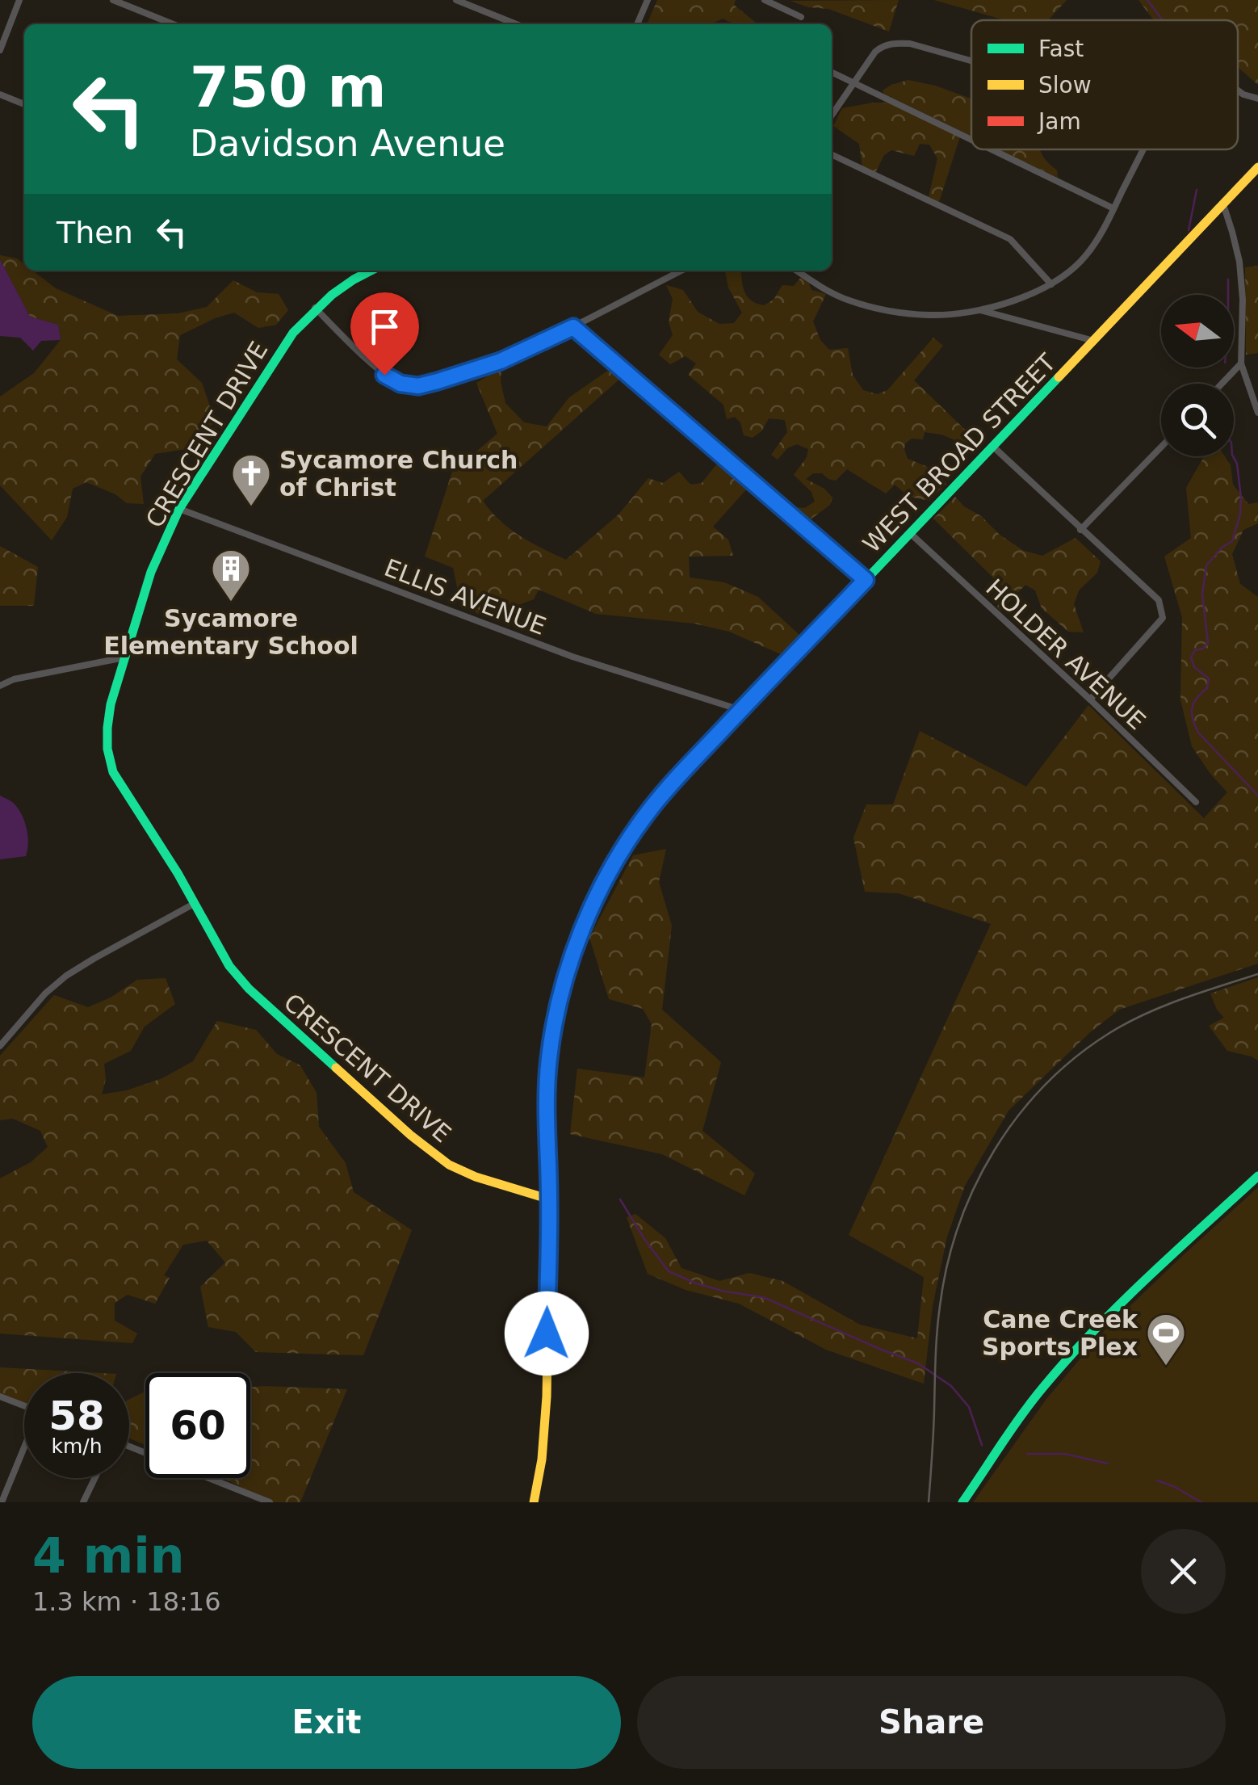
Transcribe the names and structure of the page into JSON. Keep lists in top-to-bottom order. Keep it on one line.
{"streets":{"street":["CRESCENT DRIVE","WEST BROAD STREET","ELLIS AVENUE","HOLDER AVENUE"]},"crossings":[["CRESCENT DRIVE","WEST BROAD STREET"],["CRESCENT DRIVE","ELLIS AVENUE"],["WEST BROAD STREET","ELLIS AVENUE"],["WEST BROAD STREET","HOLDER AVENUE"]],"places":{"church":["Sycamore Church of Christ"],"building":["Sycamore Elementary School"],"sports":["Cane Creek Sports Plex"]},"legend":["Fast","Slow","Jam"],"north":"left","page":{"turn":["750 m","Davidson Avenue"],"then":"Then","speed":"58 km/h","limit":"60","heading":["4 min","1.3 km · 18:16"],"buttons":["Exit","Share"]}}
